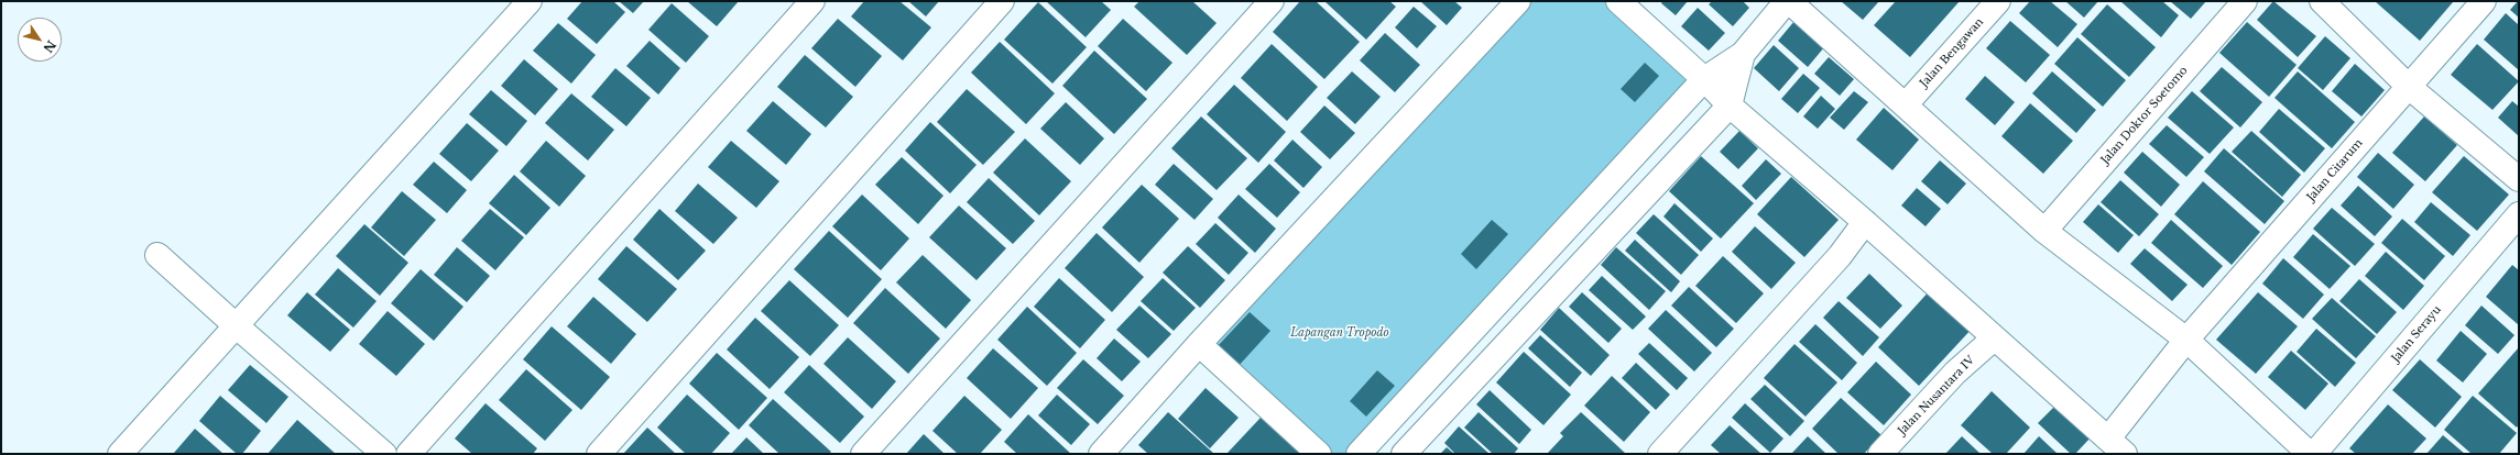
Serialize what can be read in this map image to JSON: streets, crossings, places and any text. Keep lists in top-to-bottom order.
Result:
{
  "streets": {
    "street": [
      "Jalan Bengawan",
      "Jalan Doktor Soetomo",
      "Jalan Citarum",
      "Jalan Serayu",
      "Jalan Nusantara IV"
    ]
  },
  "parks": ["Lapangan Tropodo"],
  "north": "bottom right"
}
